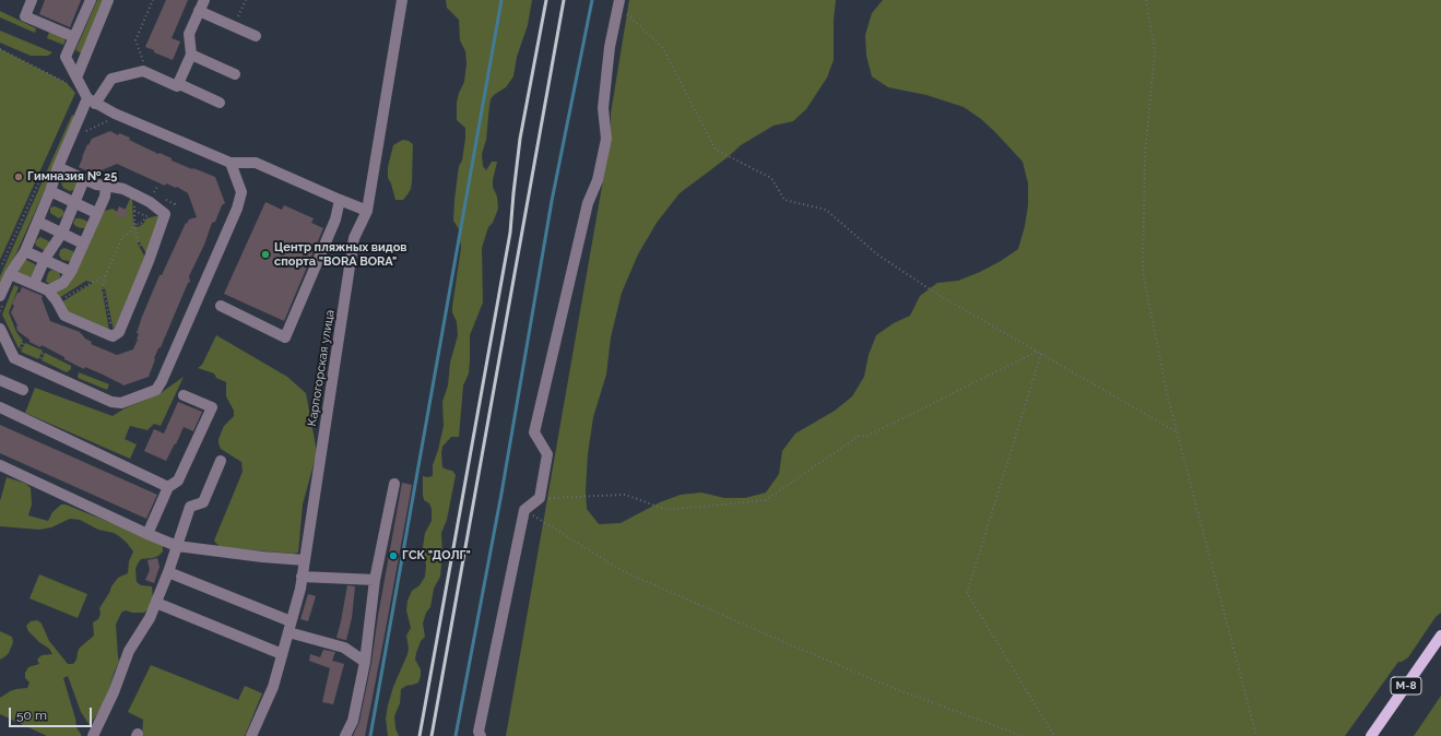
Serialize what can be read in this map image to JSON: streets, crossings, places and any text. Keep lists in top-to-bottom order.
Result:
{
  "streets": {
    "main road": ["М-8"],
    "lane": ["Карпогорская улица"]
  },
  "places": ["Гимназия № 25", "Центр пляжных видов спорта \"BORA BORA\"", "ГСК \"ДОЛГ\""],
  "scale_bar": "50 m"
}
